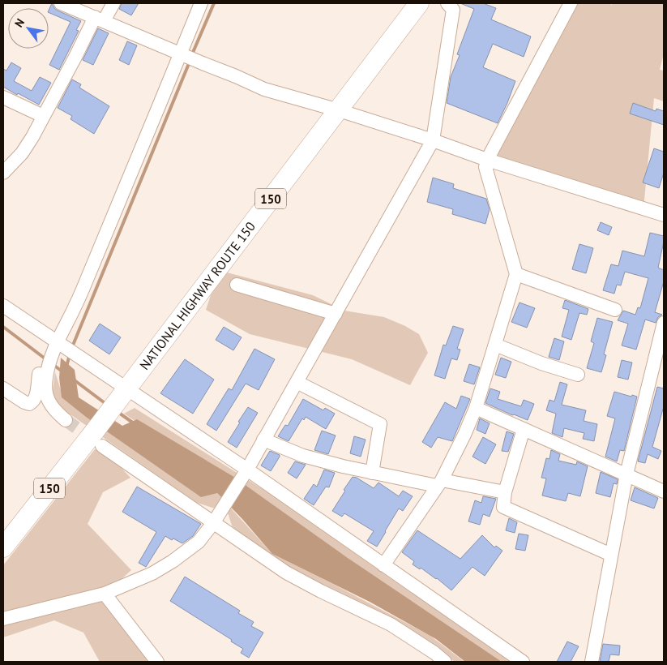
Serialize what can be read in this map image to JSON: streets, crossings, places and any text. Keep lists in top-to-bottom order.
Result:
{
  "streets": {
    "highway": ["150", "NATIONAL HIGHWAY ROUTE 150"]
  },
  "north": "top left"
}
